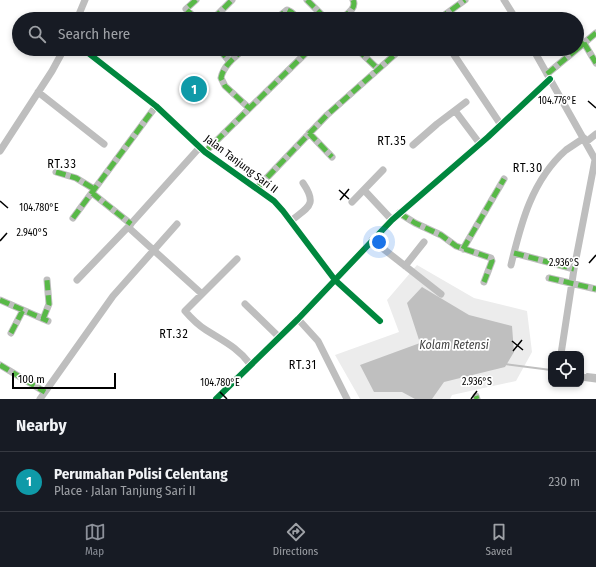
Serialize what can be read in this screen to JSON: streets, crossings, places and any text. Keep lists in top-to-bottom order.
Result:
{
  "streets": {
    "street": ["Jalan Tanjung Sari II"]
  },
  "districts": [
    "RT.35",
    "RT.33",
    "RT.30",
    "RT.32",
    "RT.31"
  ],
  "water": ["Kolam Retensi"],
  "scale_bar": "100 m",
  "page": {
    "search": "Search here",
    "pins": "1",
    "scale": "100 m",
    "heading": "Nearby",
    "list": [
      {
        "mark": "1",
        "name": "Perumahan Polisi Celentang",
        "note": "Place · Jalan Tanjung Sari II",
        "value": "230 m"
      }
    ],
    "nav": ["Map", "Directions", "Saved"]
  },
  "coordinates": [
    "104.776°E",
    "104.780°E",
    "2.940°S",
    "2.936°S"
  ]
}
